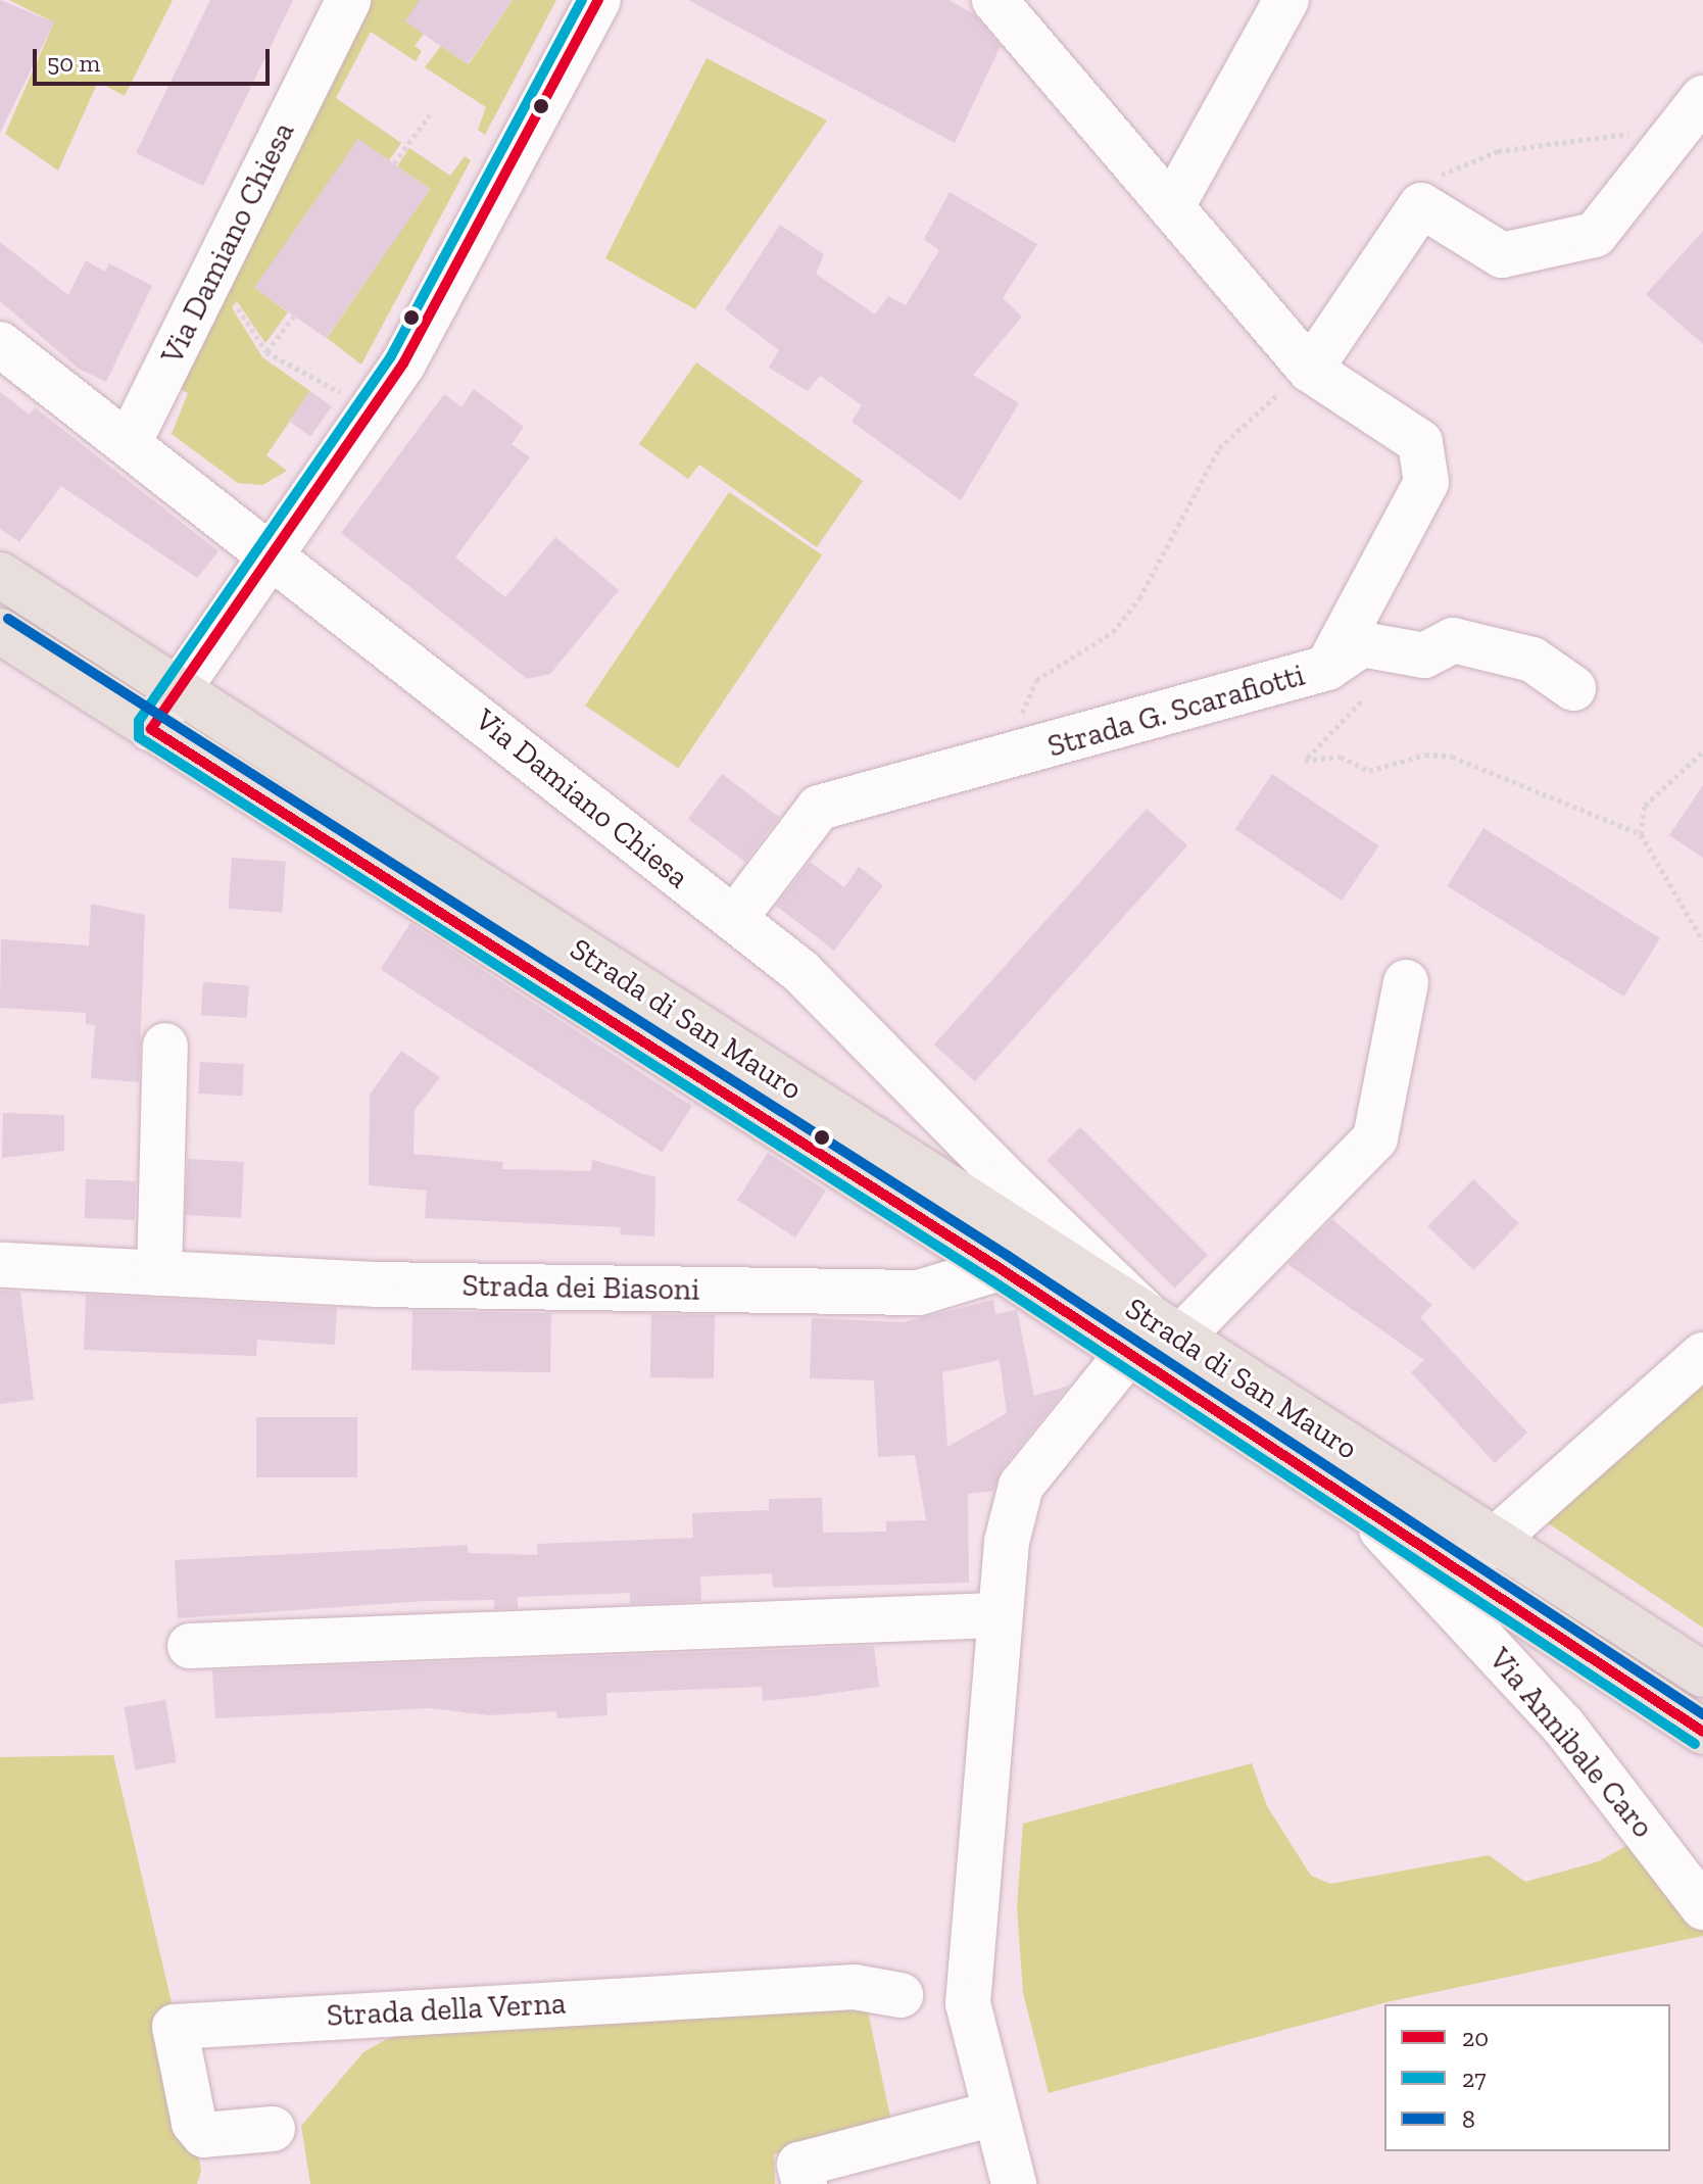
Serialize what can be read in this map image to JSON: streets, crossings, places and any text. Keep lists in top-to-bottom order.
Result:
{
  "streets": {
    "main road": ["Strada di San Mauro"],
    "street": [
      "Via Damiano Chiesa",
      "Strada G. Scarafiotti",
      "Strada dei Biasoni",
      "Via Annibale Caro",
      "Strada della Verna"
    ]
  },
  "crossings": [
    ["Via Damiano Chiesa", "Strada G. Scarafiotti"],
    ["Via Damiano Chiesa", "Strada di San Mauro"],
    ["Strada di San Mauro", "Strada dei Biasoni"],
    ["Strada di San Mauro", "Via Annibale Caro"]
  ],
  "lines": ["transit line 20", "transit line 27", "transit line 8"],
  "legend": ["20", "27", "8"],
  "scale_bar": "50 m"
}
